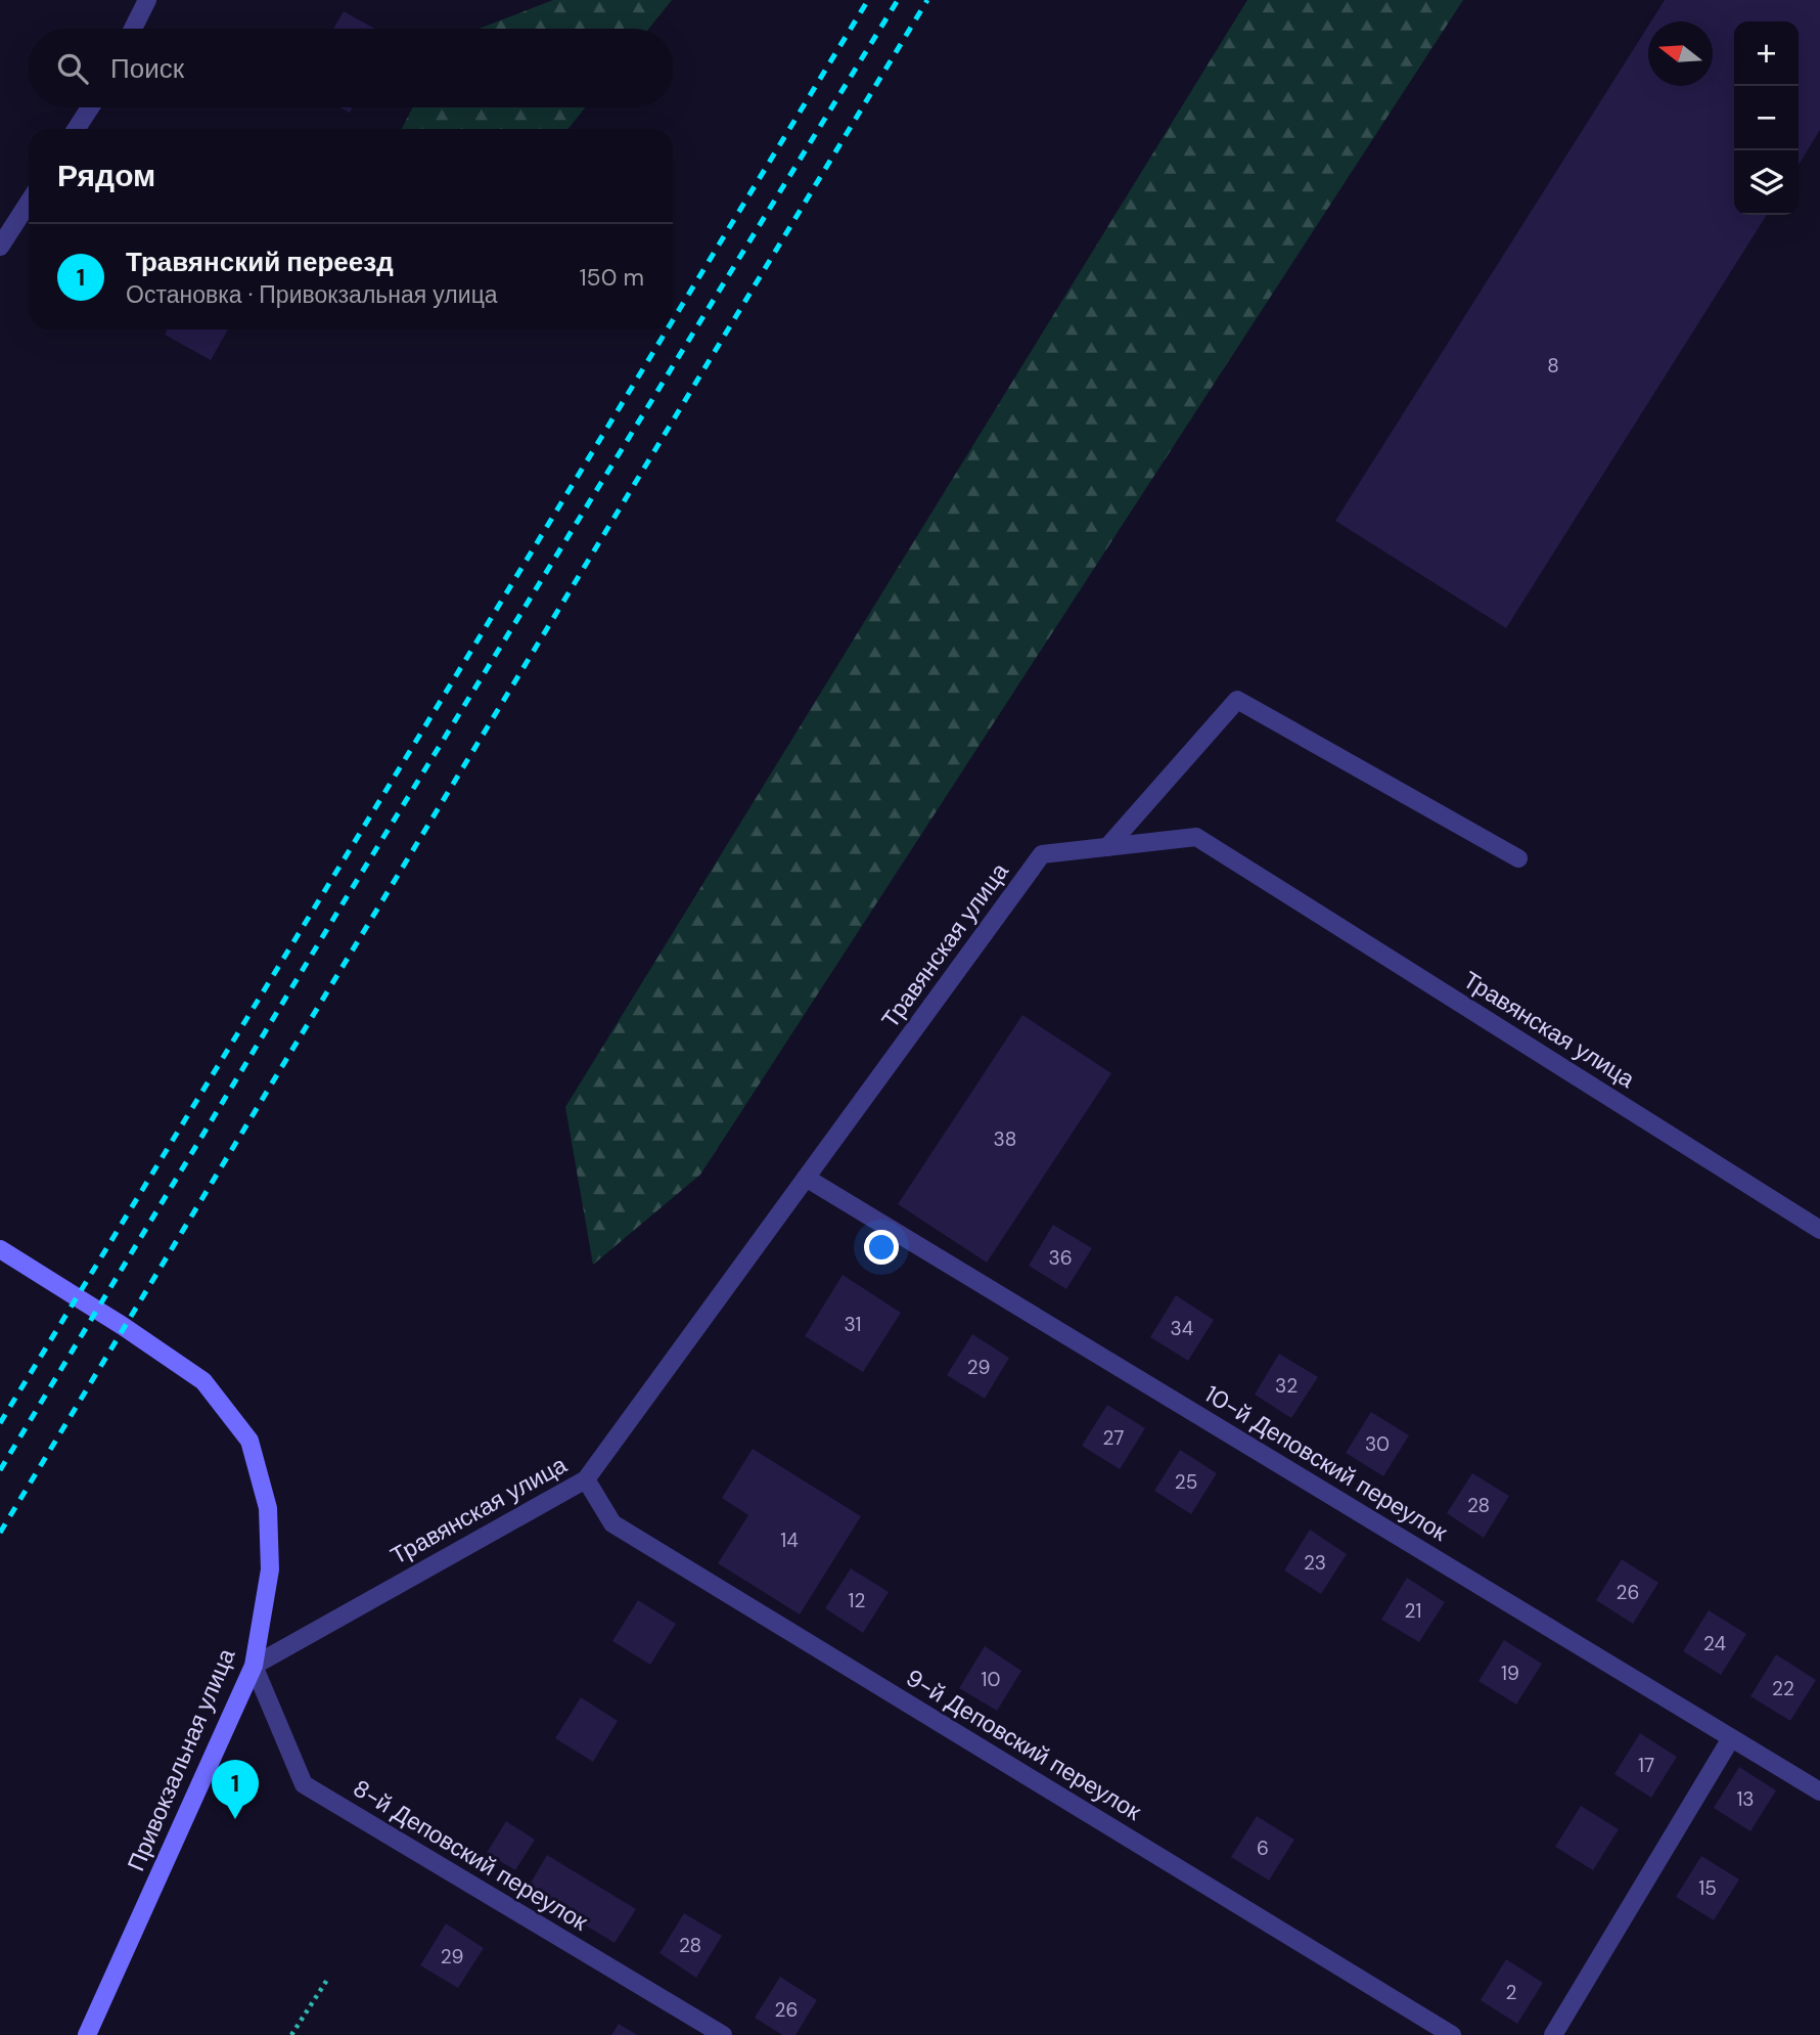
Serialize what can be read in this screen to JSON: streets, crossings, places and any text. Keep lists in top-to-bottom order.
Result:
{
  "streets": {
    "street": [
      "Травянская улица",
      "10-й Деповский переулок",
      "9-й Деповский переулок",
      "Привокзальная улица",
      "8-й Деповский переулок"
    ]
  },
  "crossings": [
    ["Травянская улица", "10-й Деповский переулок"],
    ["Травянская улица", "9-й Деповский переулок"],
    ["Травянская улица", "Привокзальная улица"],
    ["Травянская улица", "8-й Деповский переулок"],
    ["Привокзальная улица", "8-й Деповский переулок"]
  ],
  "house_numbers": [
    "8",
    "38",
    "36",
    "31",
    "34",
    "29",
    "32",
    "27",
    "30",
    "25",
    "28",
    "14",
    "23",
    "26",
    "12",
    "21",
    "24",
    "19",
    "10",
    "22",
    "17",
    "13",
    "6",
    "15",
    "28",
    "29",
    "2",
    "26"
  ],
  "north": "left",
  "page": {
    "map_buttons": ["+", "−"],
    "search": "Поиск",
    "heading": "Рядом",
    "list": [
      {
        "mark": "1",
        "name": "Травянский переезд",
        "note": "Остановка · Привокзальная улица",
        "value": "150 m"
      }
    ],
    "pins": "1"
  }
}
